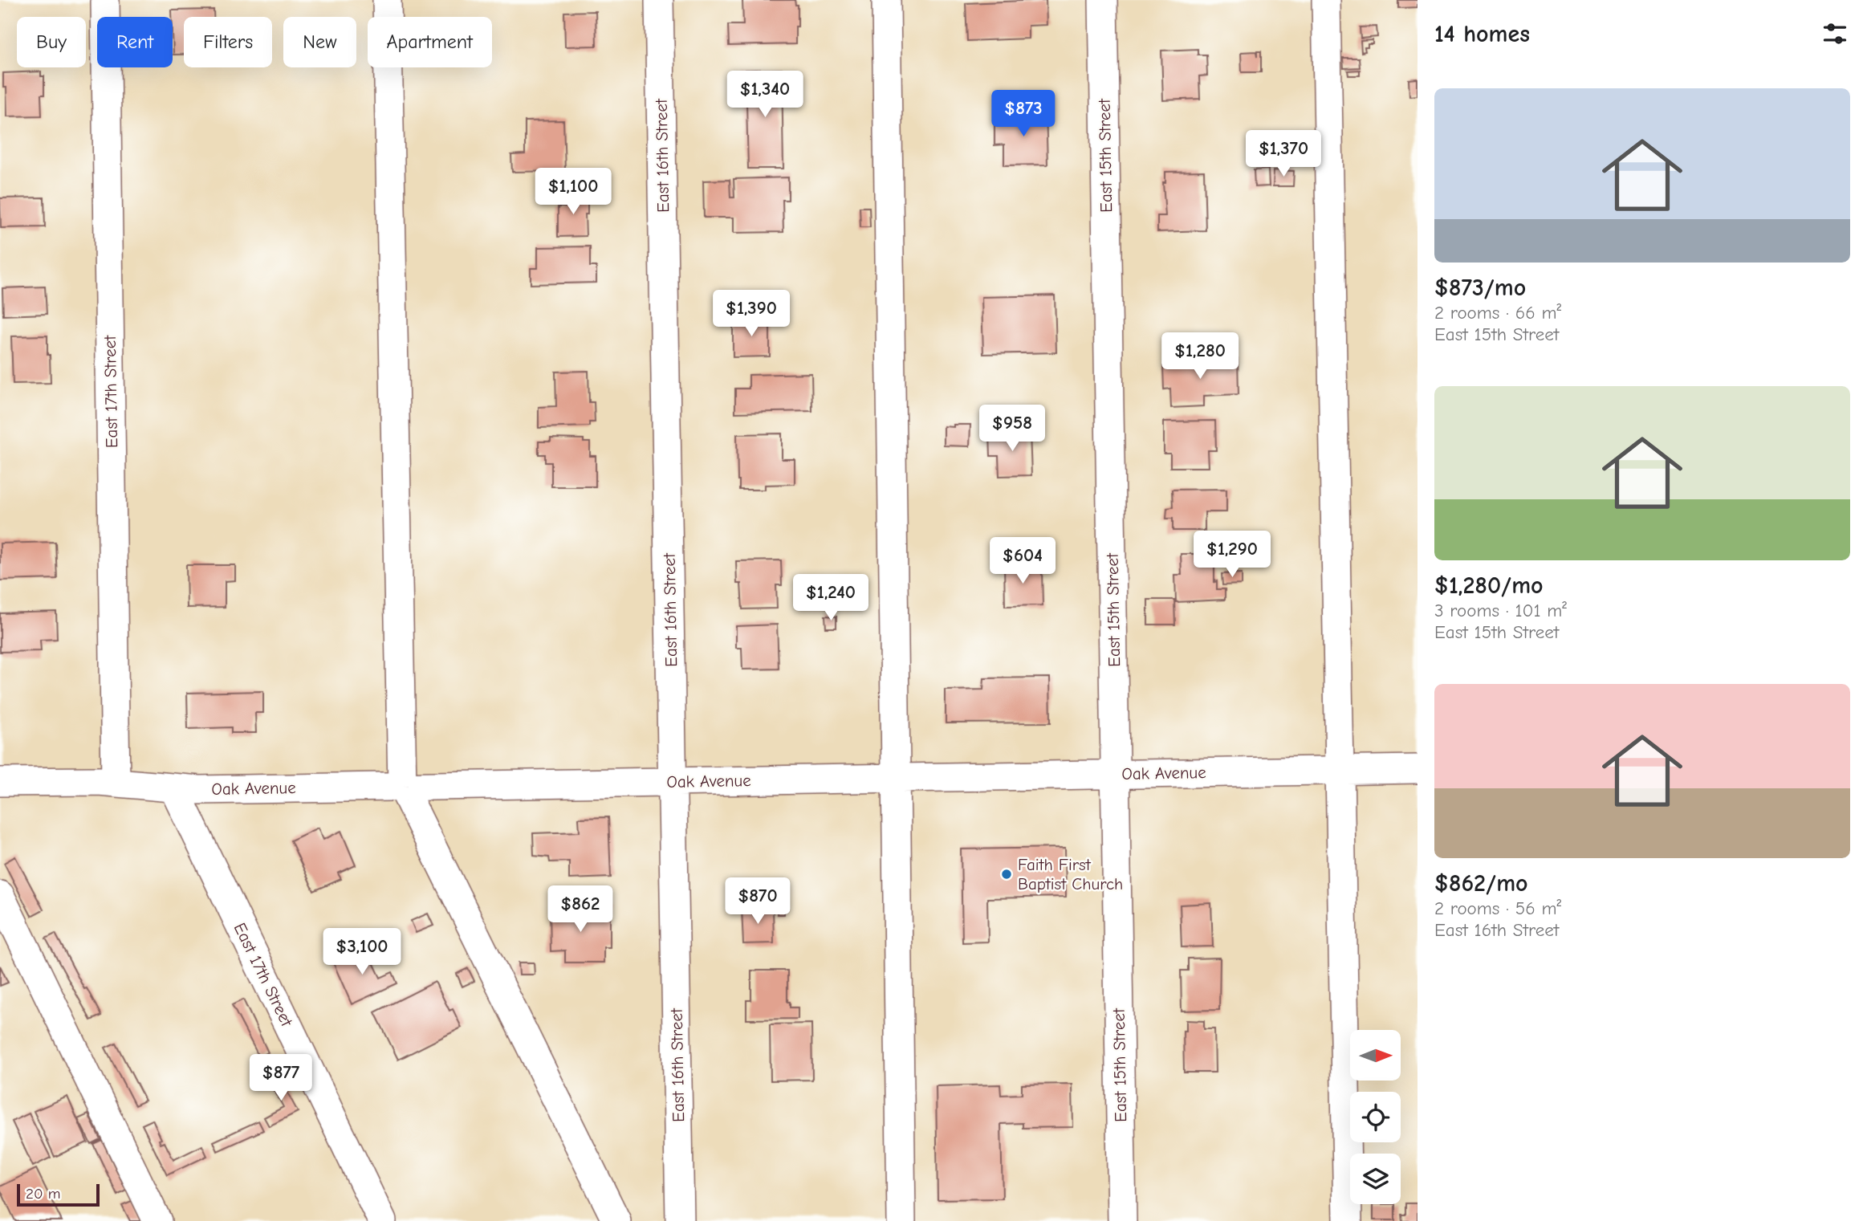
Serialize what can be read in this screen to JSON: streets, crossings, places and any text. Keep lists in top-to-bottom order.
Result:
{
  "streets": {
    "street": [
      "East 16th Street",
      "East 15th Street",
      "East 17th Street",
      "Oak Avenue"
    ]
  },
  "crossings": [
    ["East 16th Street", "Oak Avenue"],
    ["East 15th Street", "Oak Avenue"],
    ["East 17th Street", "Oak Avenue"]
  ],
  "places": ["Faith First Baptist Church"],
  "scale_bar": "20 m",
  "north": "right",
  "page": {
    "heading": "14 homes",
    "chip": [
      "Buy",
      "Rent",
      "Filters",
      "New",
      "Apartment"
    ],
    "list": [
      {
        "name": "$873/mo",
        "note": "2 rooms · 66 m² · East 15th Street"
      },
      {
        "name": "$1,280/mo",
        "note": "3 rooms · 101 m² · East 15th Street"
      },
      {
        "name": "$862/mo",
        "note": "2 rooms · 56 m² · East 16th Street"
      }
    ],
    "price": [
      "$1,340",
      "$873",
      "$1,370",
      "$1,100",
      "$1,390",
      "$1,280",
      "$958",
      "$1,290",
      "$604",
      "$1,240",
      "$870",
      "$862",
      "$3,100",
      "$877"
    ],
    "scale": "20 m"
  }
}
